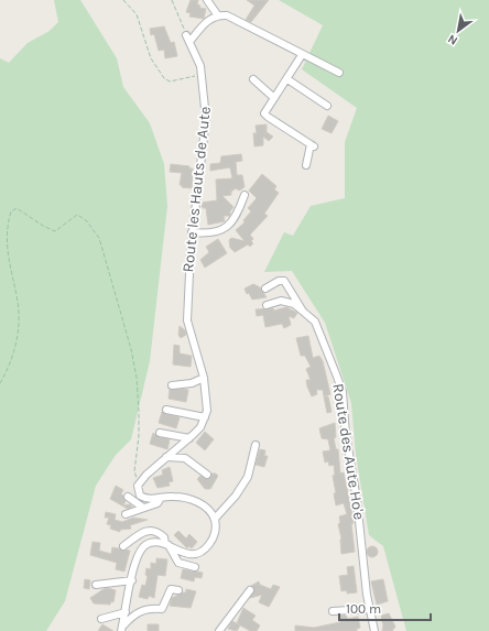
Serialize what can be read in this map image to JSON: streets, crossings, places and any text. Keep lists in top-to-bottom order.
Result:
{
  "streets": {
    "street": ["Route les Hauts de Aute", "Route des Aute Ho'e"]
  },
  "scale_bar": "100 m",
  "north": "bottom left"
}
